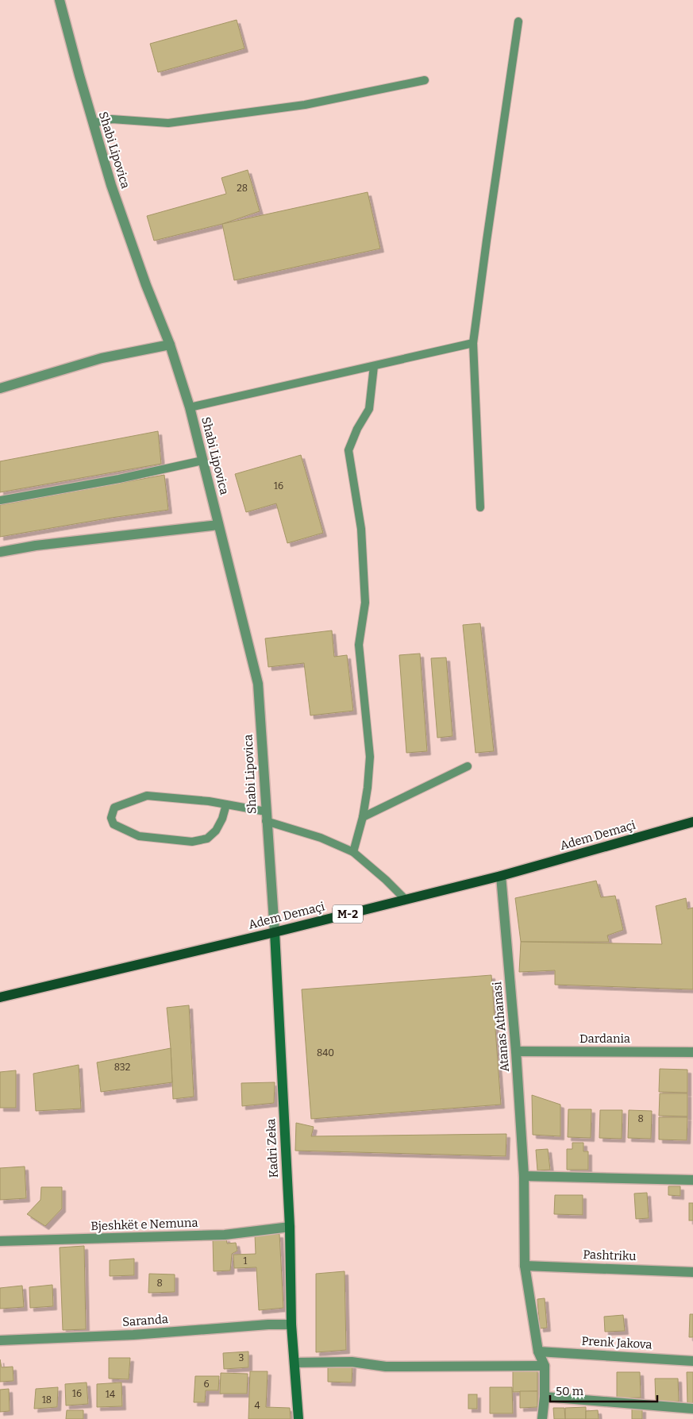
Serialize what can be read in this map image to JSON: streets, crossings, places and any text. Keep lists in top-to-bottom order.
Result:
{
  "streets": {
    "main road": ["Adem Demaçi", "M-2"],
    "street": [
      "Shabi Lipovica",
      "Atanas Athanasi",
      "Dardania",
      "Kadri Zeka",
      "Bjeshkët e Nemuna",
      "Pashtriku",
      "Saranda",
      "Prenk Jakova"
    ]
  },
  "crossings": [
    ["Shabi Lipovica", "Adem Demaçi"],
    ["Shabi Lipovica", "Kadri Zeka"],
    ["Adem Demaçi", "Atanas Athanasi"],
    ["Adem Demaçi", "Kadri Zeka"],
    ["Atanas Athanasi", "Dardania"],
    ["Atanas Athanasi", "Pashtriku"],
    ["Atanas Athanasi", "Prenk Jakova"],
    ["Kadri Zeka", "Bjeshkët e Nemuna"],
    ["Kadri Zeka", "Saranda"]
  ],
  "house_numbers": [
    "28",
    "16",
    "840",
    "832",
    "8",
    "1",
    "8",
    "3",
    "6",
    "16",
    "14",
    "18",
    "4"
  ],
  "scale_bar": "50 m"
}
